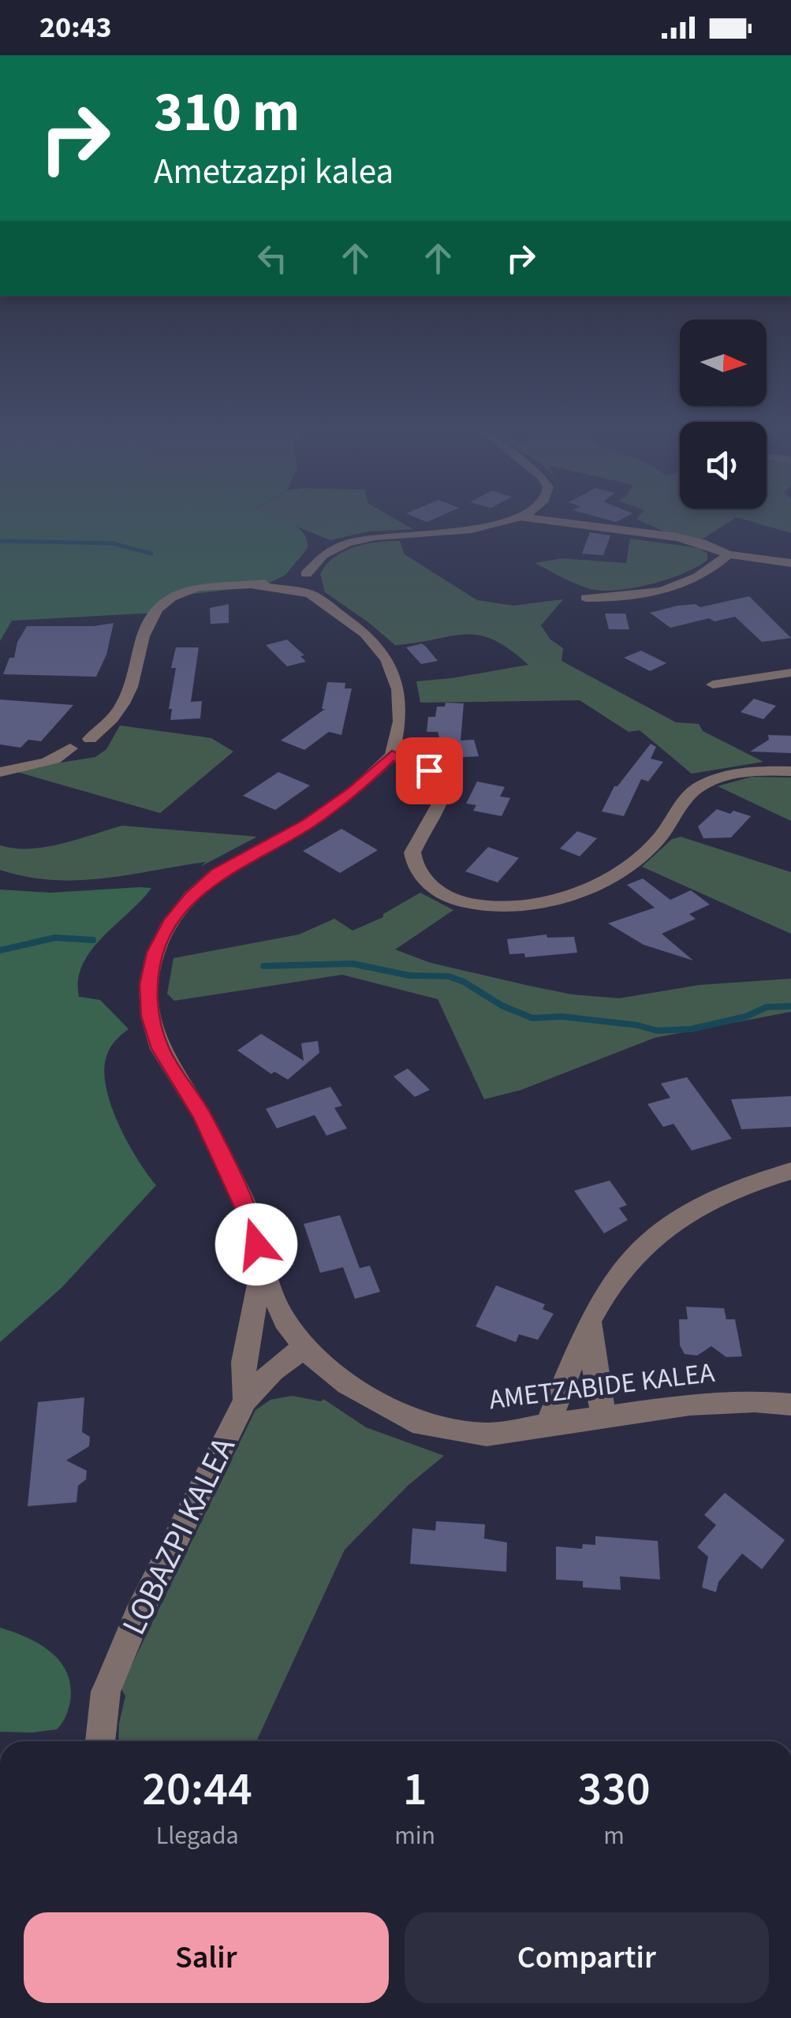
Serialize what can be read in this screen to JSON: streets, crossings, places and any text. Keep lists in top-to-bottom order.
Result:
{
  "streets": {
    "street": ["AMETZABIDE KALEA", "LOBAZPI KALEA"]
  },
  "crossings": [
    ["AMETZABIDE KALEA", "LOBAZPI KALEA"]
  ],
  "north": "right",
  "page": {
    "status": "20:43",
    "turn": ["310 m", "Ametzazpi kalea"],
    "eta": [
      "20:44",
      "Llegada",
      "1",
      "min",
      "330",
      "m"
    ],
    "buttons": ["Salir", "Compartir"]
  }
}
